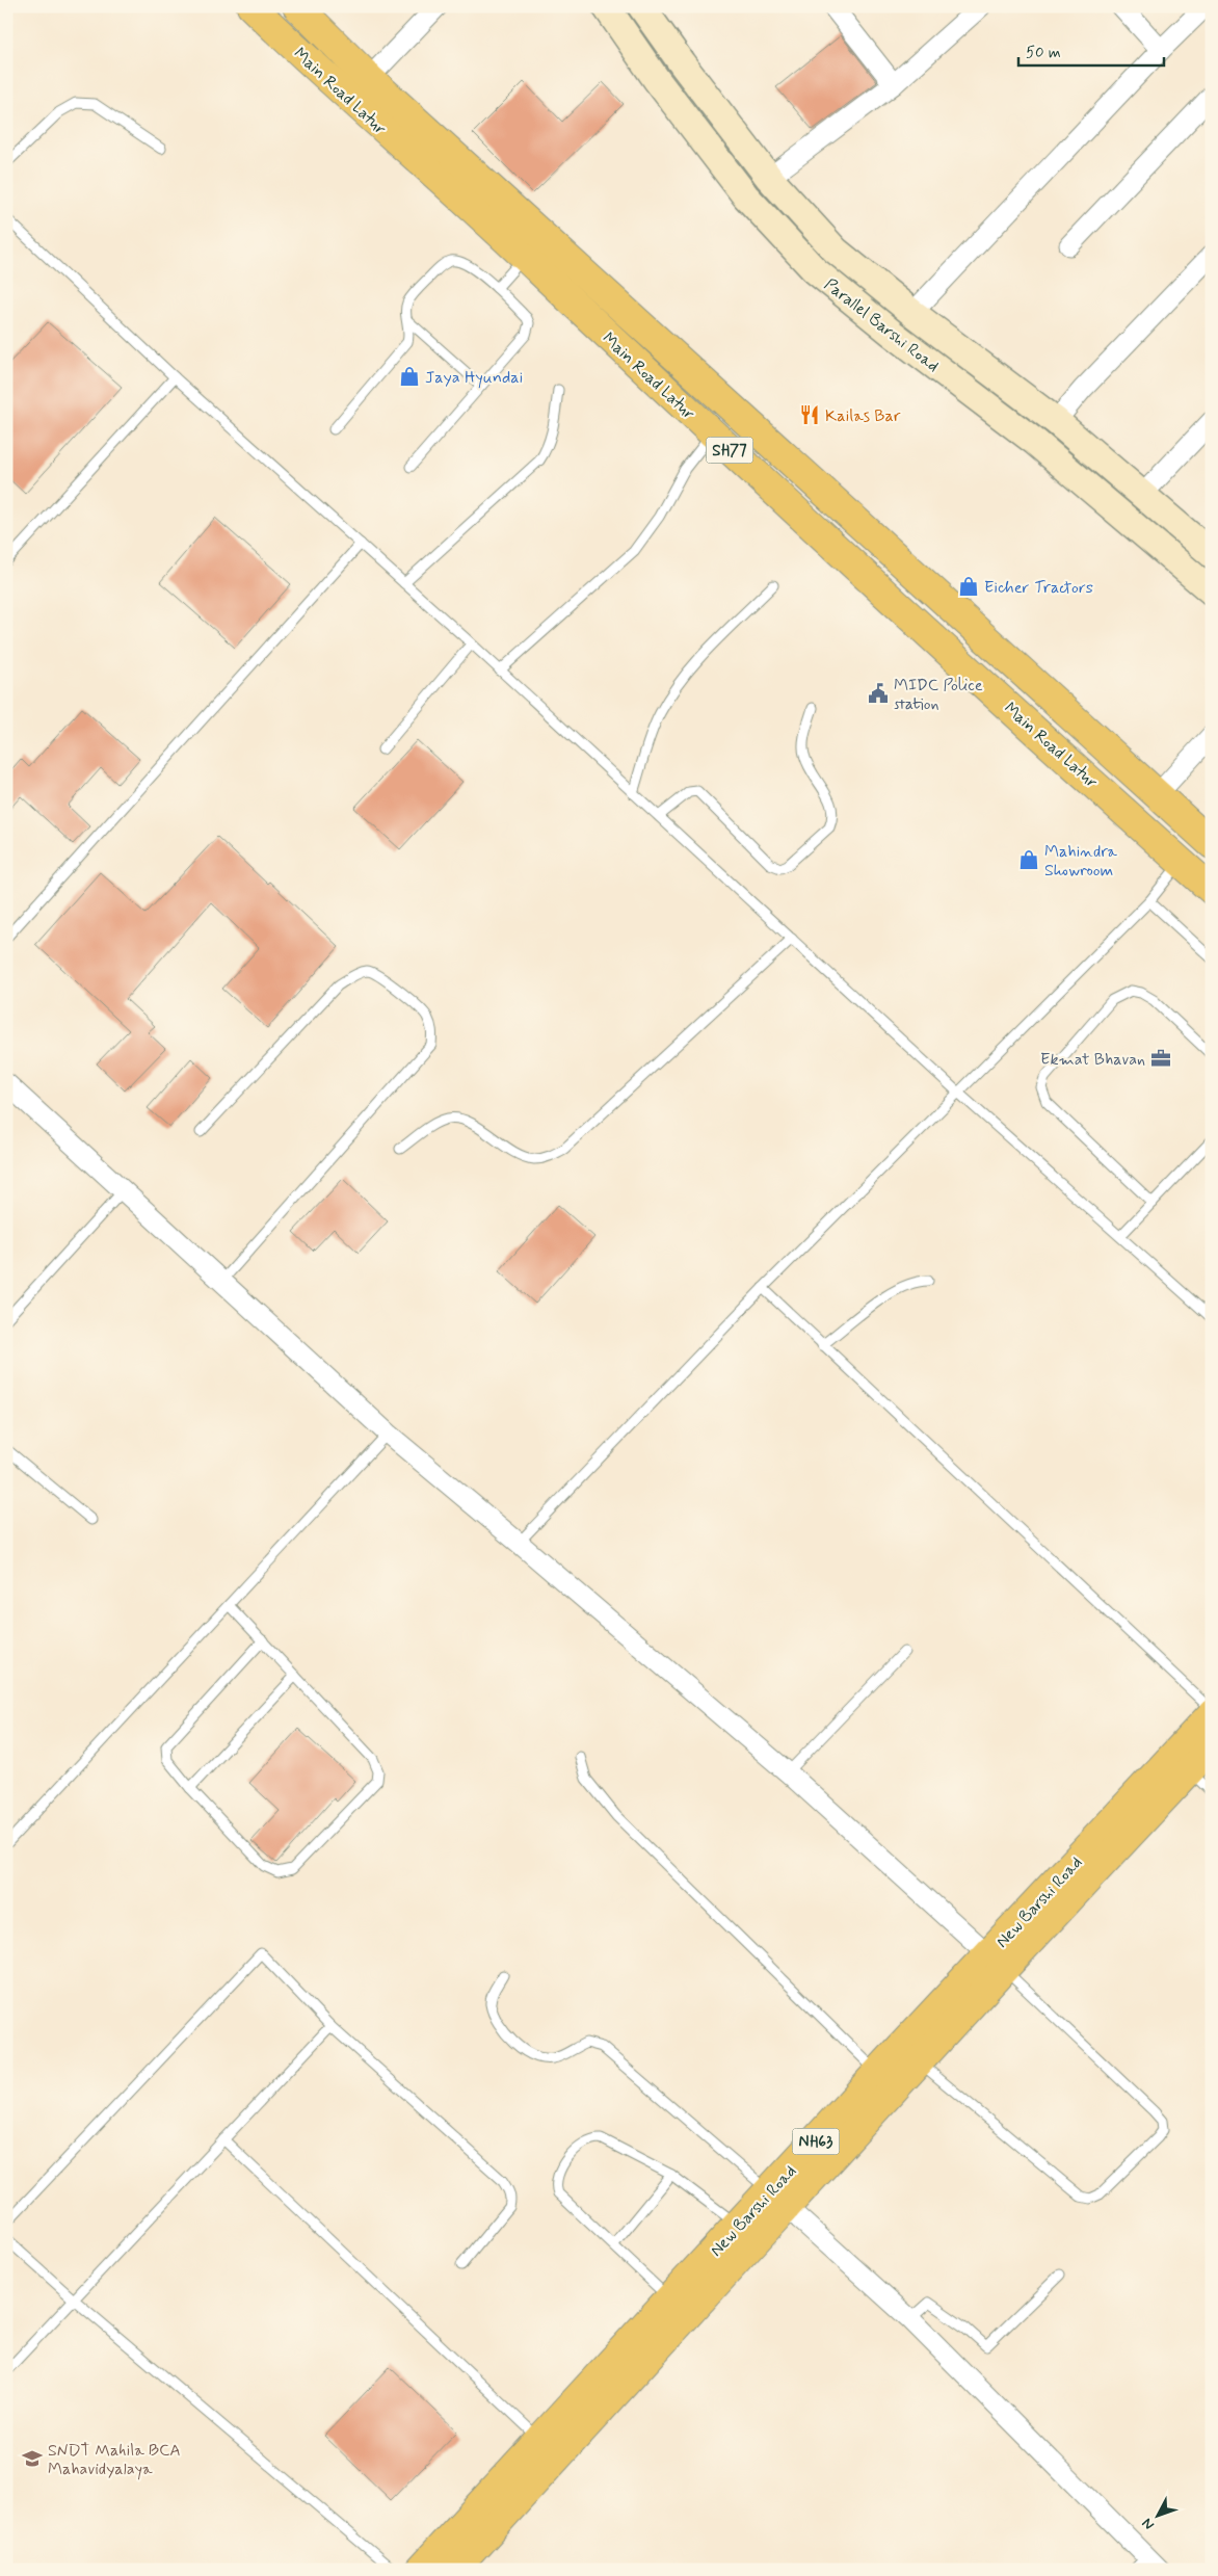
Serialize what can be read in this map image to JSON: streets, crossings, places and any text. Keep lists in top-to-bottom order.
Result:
{
  "streets": {
    "main road": [
      "Main Road Latur",
      "SH77",
      "New Barshi Road",
      "NH63"
    ],
    "street": ["Parallel Barshi Road"]
  },
  "places": {
    "shop": ["Jaya Hyundai", "Eicher Tractors", "Mahindra Showroom"],
    "restaurant": ["Kailas Bar"],
    "public building": ["MIDC Police station"],
    "office": ["Ekmat Bhavan"],
    "school or university": ["SNDT Mahila BCA Mahavidyalaya"]
  },
  "scale_bar": "50 m",
  "north": "bottom left"
}
